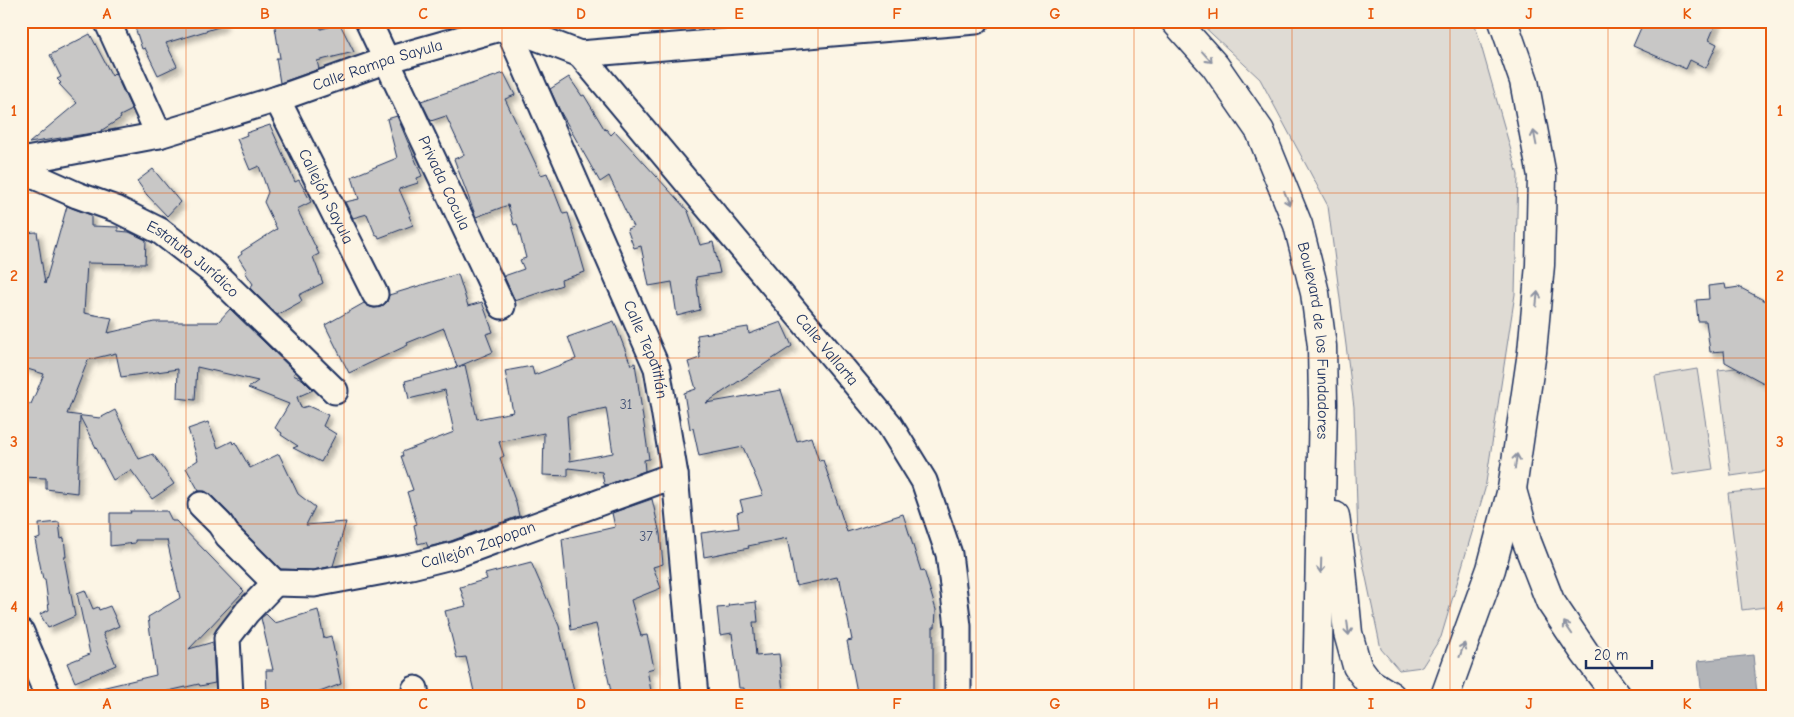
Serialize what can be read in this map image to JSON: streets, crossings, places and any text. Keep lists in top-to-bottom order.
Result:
{
  "streets": {
    "main road": ["Boulevard de los Fundadores"],
    "street": [
      "Calle Rampa Sayula",
      "Privada Cocula",
      "Callejón Sayula",
      "Estatuto Jurídico",
      "Calle Vallarta",
      "Calle Tepatitlán",
      "Callejón Zapopan"
    ]
  },
  "crossings": [
    ["Calle Rampa Sayula", "Privada Cocula"],
    ["Calle Rampa Sayula", "Callejón Sayula"],
    ["Calle Rampa Sayula", "Calle Tepatitlán"],
    ["Calle Tepatitlán", "Callejón Zapopan"]
  ],
  "house_numbers": ["31", "37"],
  "scale_bar": "20 m",
  "grid": {
    "columns": [
      "A",
      "B",
      "C",
      "D",
      "E",
      "F",
      "G",
      "H",
      "I",
      "J",
      "K"
    ],
    "rows": [
      "1",
      "2",
      "3",
      "4"
    ]
  }
}
